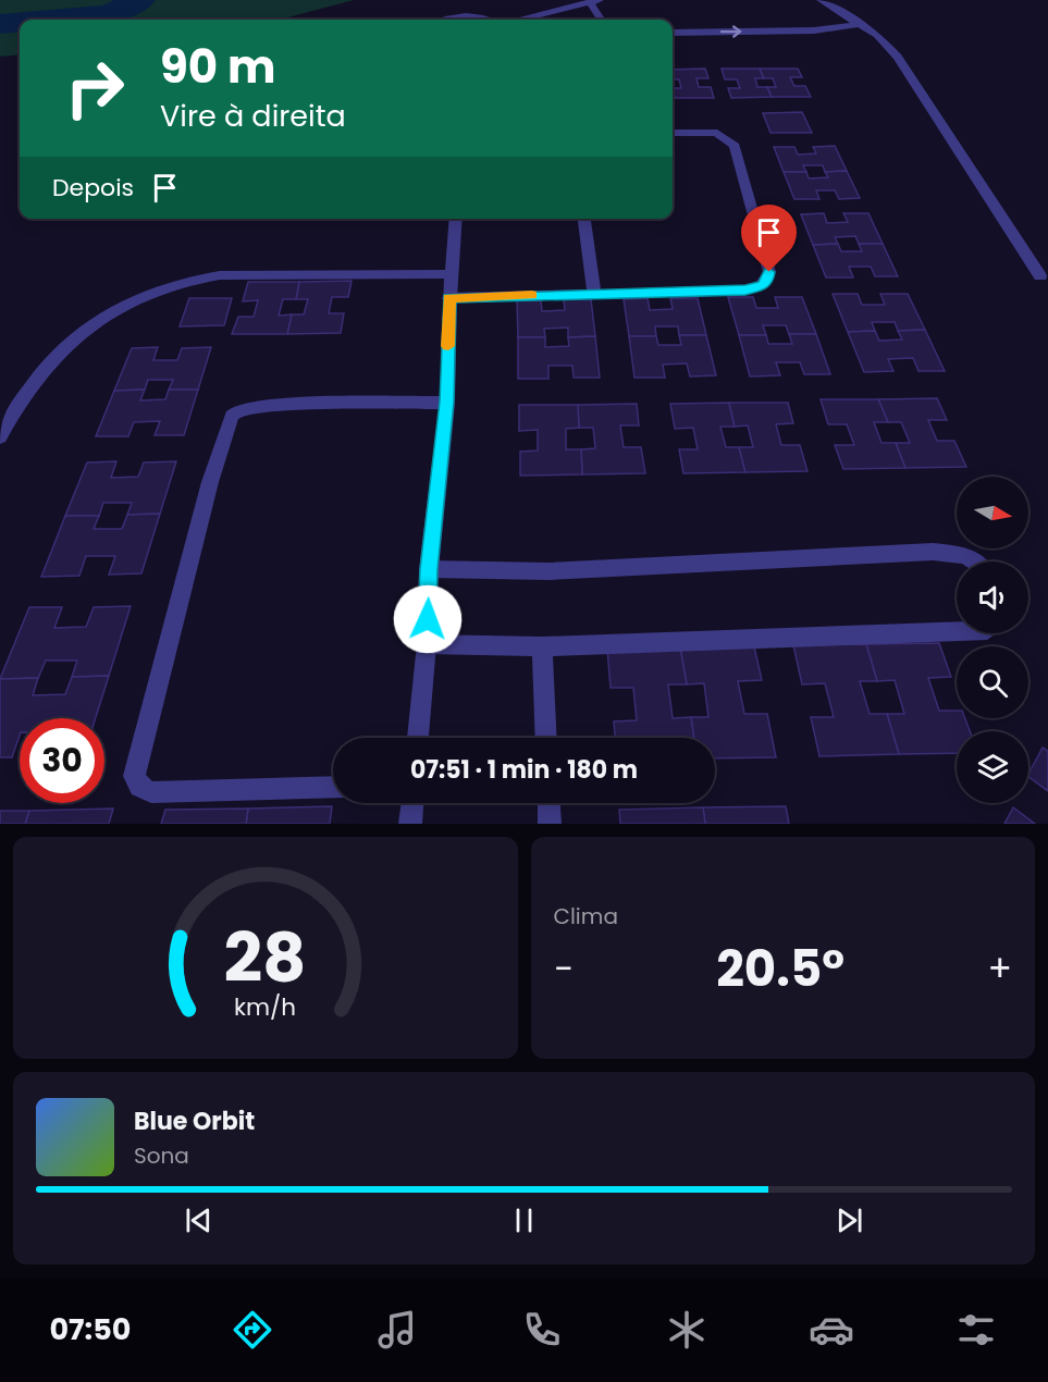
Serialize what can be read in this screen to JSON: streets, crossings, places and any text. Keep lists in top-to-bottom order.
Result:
{
  "north": "right",
  "page": {
    "turn": ["90 m", "Vire à direita"],
    "then": "Depois",
    "limit": "30",
    "trip": "07:51 · 1 min · 180 m",
    "tile": "Clima",
    "heat": ["−", "20.5°", "+"],
    "song": ["Blue Orbit", "Sona"],
    "tabs": "07:50",
    "gauge": ["28", "km/h"]
  }
}
